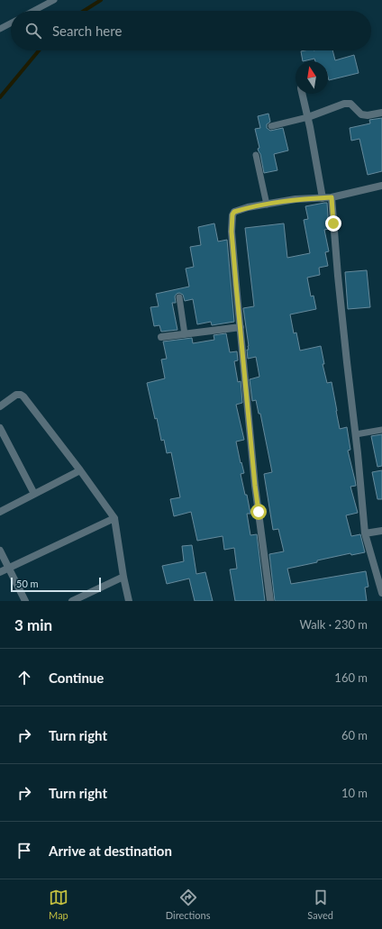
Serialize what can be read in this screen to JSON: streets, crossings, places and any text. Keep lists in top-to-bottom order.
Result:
{
  "scale_bar": "50 m",
  "north": "top",
  "page": {
    "search": "Search here",
    "scale": "50 m",
    "heading": ["3 min", "Walk · 230 m"],
    "list": [
      ["Continue", "160 m"],
      ["Turn right", "60 m"],
      ["Turn right", "10 m"],
      "Arrive at destination"
    ],
    "nav": ["Map", "Directions", "Saved"]
  }
}
